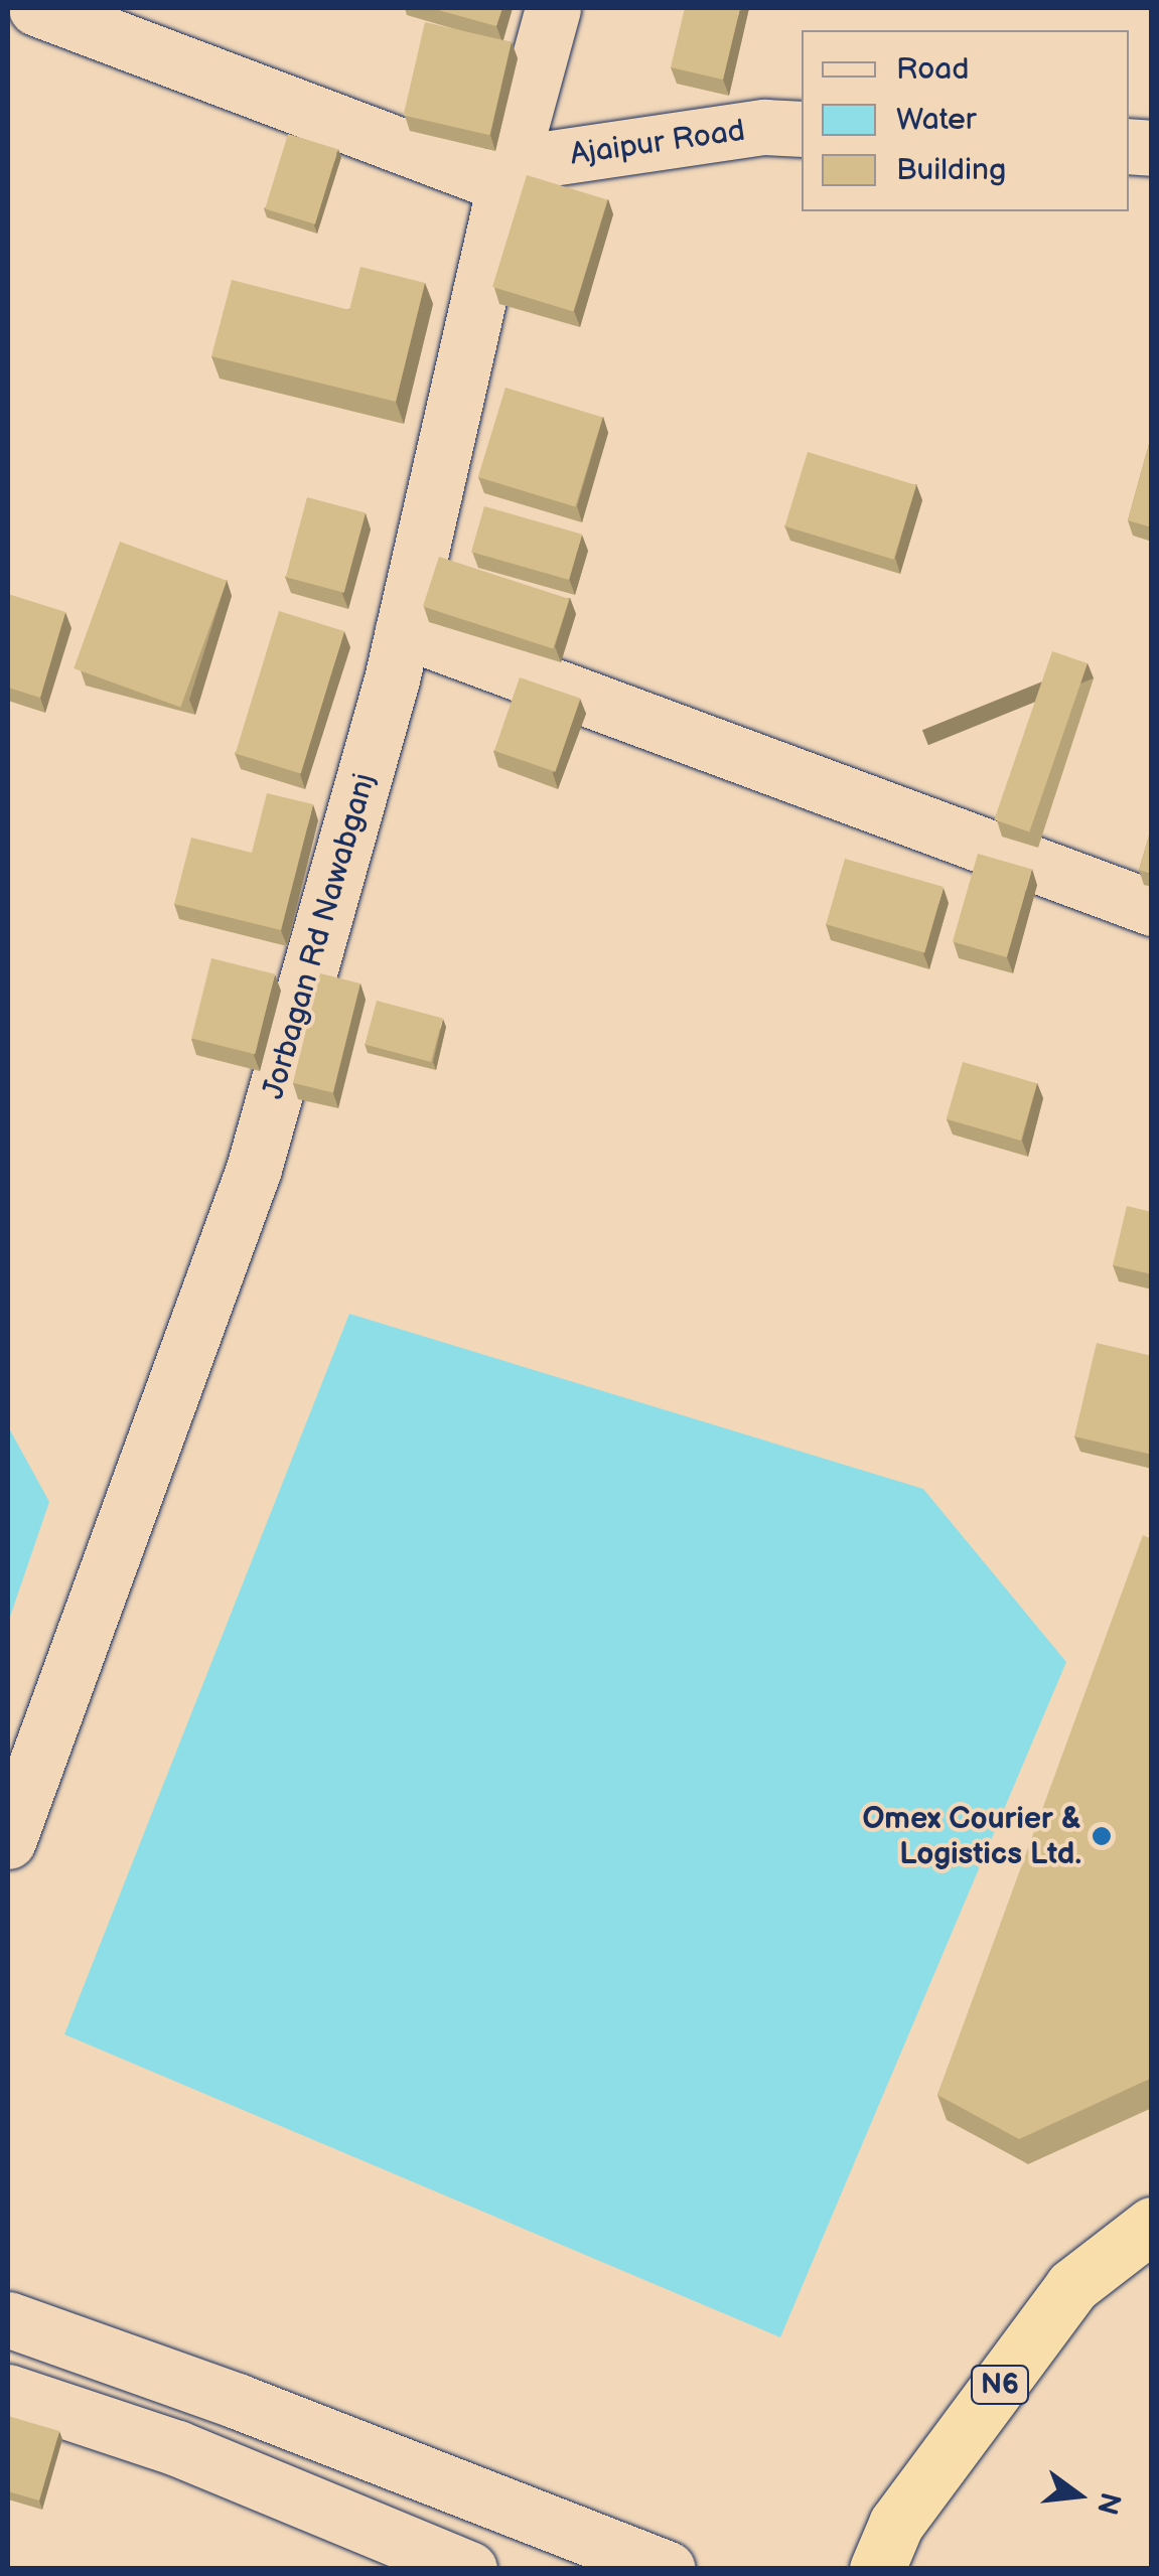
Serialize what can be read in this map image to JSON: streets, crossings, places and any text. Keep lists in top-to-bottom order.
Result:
{
  "streets": {
    "highway": ["N6"],
    "street": ["Ajaipur Road", "Jorbagan Rd Nawabganj"]
  },
  "crossings": [
    ["Ajaipur Road", "Jorbagan Rd Nawabganj"]
  ],
  "places": ["Omex Courier & Logistics Ltd."],
  "legend": ["Road", "Water", "Building"],
  "north": "right"
}
